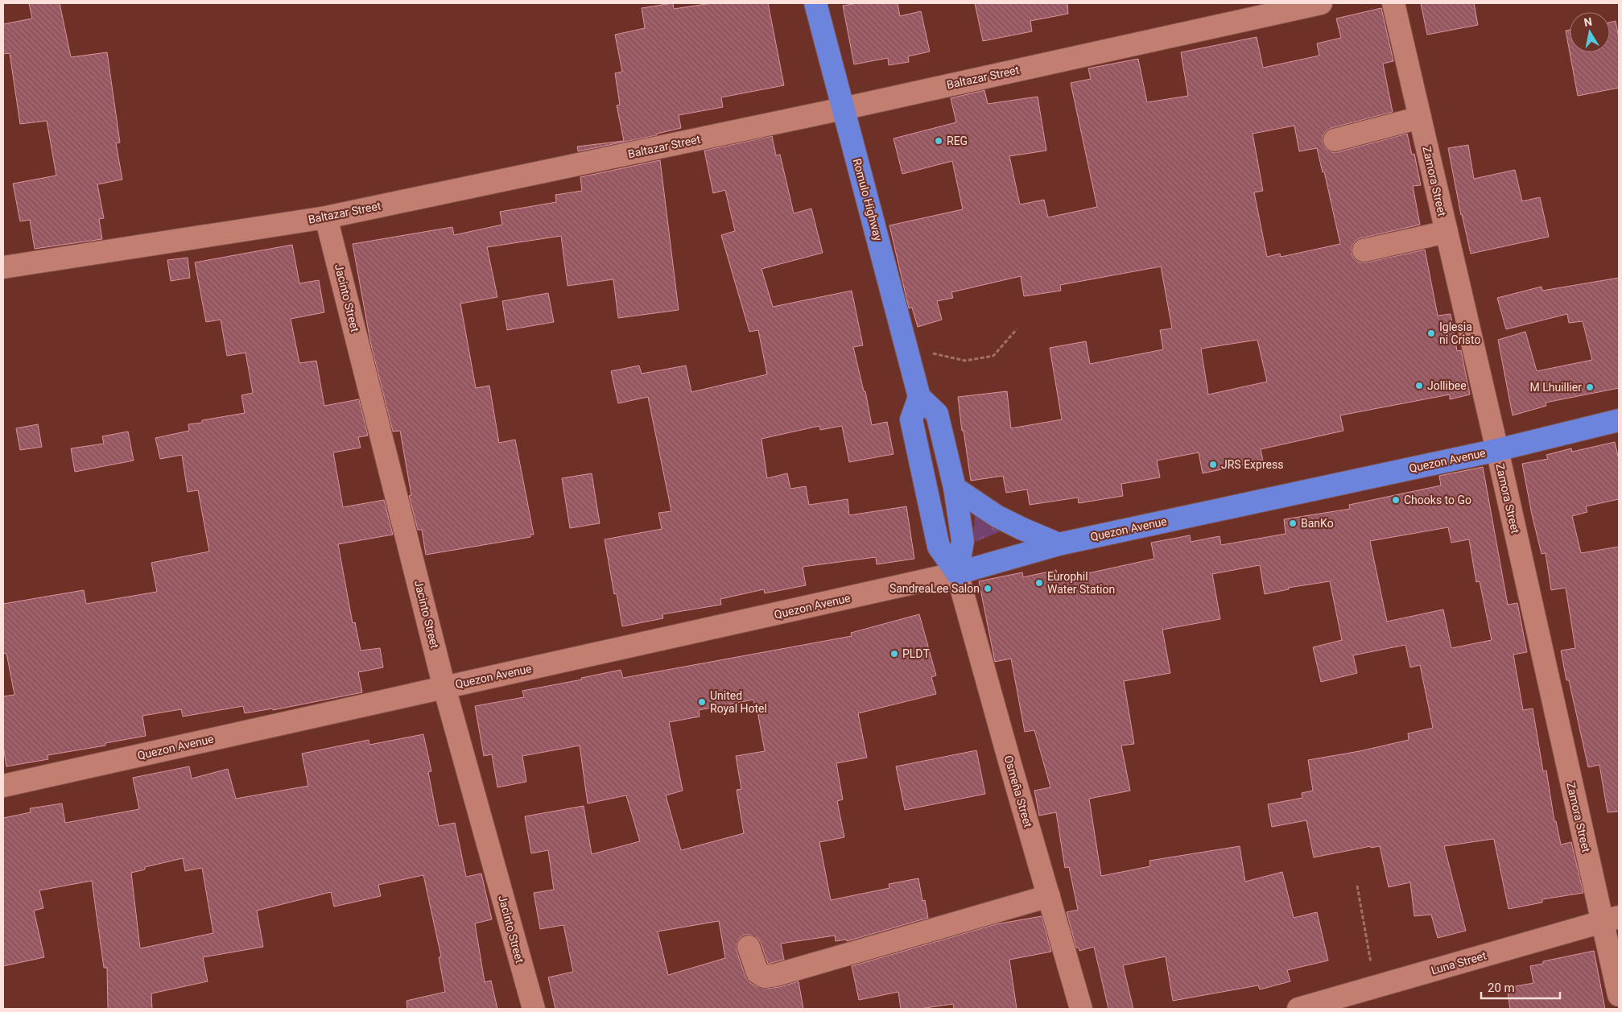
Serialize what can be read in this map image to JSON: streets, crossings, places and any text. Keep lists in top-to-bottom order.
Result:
{
  "streets": {
    "highway": ["Romulo Highway", "Quezon Avenue"],
    "street": [
      "Baltazar Street",
      "Zamora Street",
      "Jacinto Street",
      "Osmeña Street",
      "Luna Street"
    ]
  },
  "crossings": [
    ["Baltazar Street", "Romulo Highway"],
    ["Baltazar Street", "Jacinto Street"],
    ["Zamora Street", "Quezon Avenue"],
    ["Zamora Street", "Luna Street"],
    ["Romulo Highway", "Quezon Avenue"],
    ["Romulo Highway", "Osmeña Street"],
    ["Jacinto Street", "Quezon Avenue"],
    ["Quezon Avenue", "Osmeña Street"]
  ],
  "places": [
    "REG",
    "Iglesia ni Cristo",
    "Jollibee",
    "M Lhuillier",
    "JRS Express",
    "Chooks to Go",
    "BanKo",
    "Europhil Water Station",
    "SandreaLee Salon",
    "PLDT",
    "United Royal Hotel"
  ],
  "scale_bar": "20 m",
  "north": "top"
}
